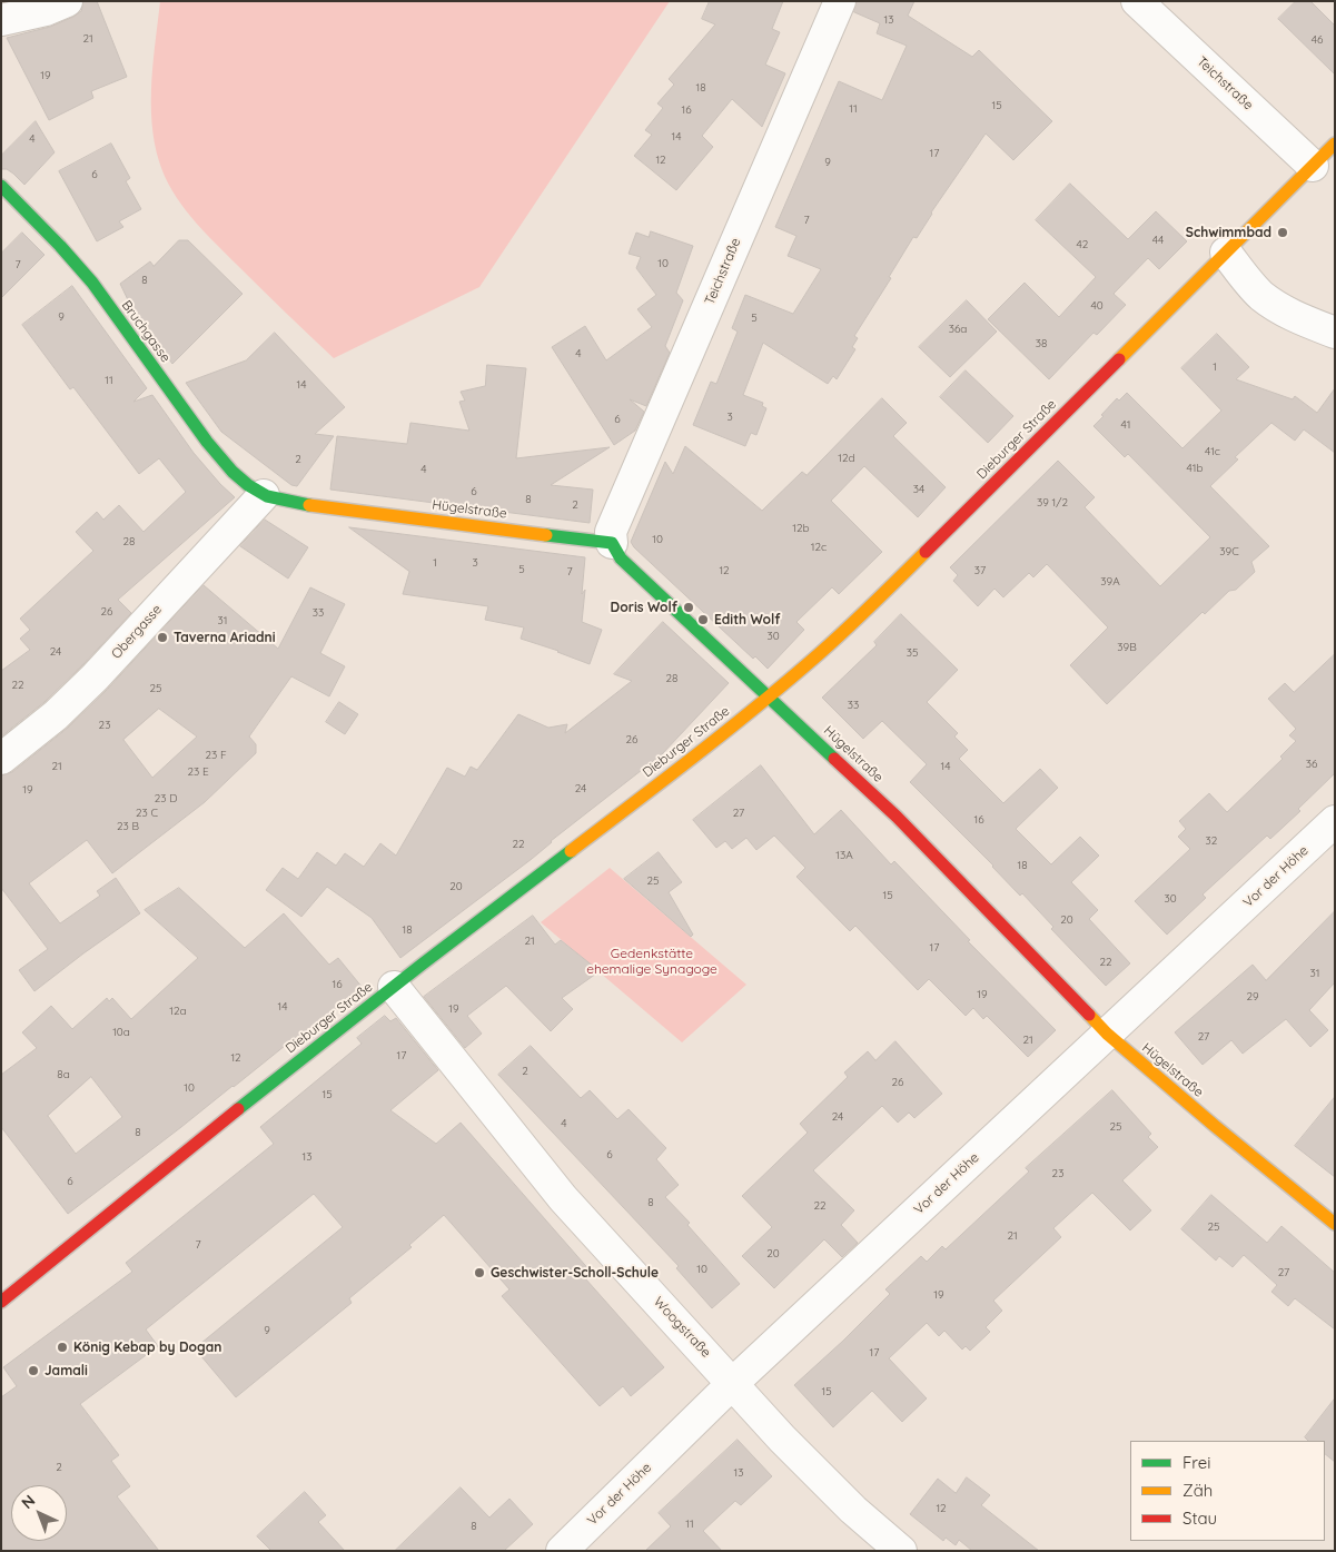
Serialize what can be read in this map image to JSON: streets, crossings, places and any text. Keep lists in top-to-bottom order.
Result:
{
  "streets": {
    "street": [
      "Teichstraße",
      "Bruchgasse",
      "Dieburger Straße",
      "Hügelstraße",
      "Obergasse",
      "Vor der Höhe",
      "Woogstraße"
    ]
  },
  "crossings": [
    ["Teichstraße", "Dieburger Straße"],
    ["Teichstraße", "Hügelstraße"],
    ["Bruchgasse", "Hügelstraße"],
    ["Bruchgasse", "Obergasse"],
    ["Dieburger Straße", "Hügelstraße"],
    ["Dieburger Straße", "Woogstraße"],
    ["Hügelstraße", "Obergasse"],
    ["Hügelstraße", "Vor der Höhe"],
    ["Vor der Höhe", "Woogstraße"]
  ],
  "parks": ["Gedenkstätte ehemalige Synagoge"],
  "places": [
    "Schwimmbad",
    "Doris Wolf",
    "Edith Wolf",
    "Taverna Ariadni",
    "Geschwister-Scholl-Schule",
    "König Kebap by Dogan",
    "Jamali"
  ],
  "house_numbers": [
    "13",
    "21",
    "46",
    "19",
    "18",
    "15",
    "11",
    "16",
    "14",
    "4",
    "17",
    "12",
    "9",
    "6",
    "7",
    "44",
    "42",
    "10",
    "7",
    "8",
    "40",
    "9",
    "5",
    "36a",
    "38",
    "4",
    "1",
    "11",
    "14",
    "3",
    "6",
    "41",
    "41c",
    "12d",
    "2",
    "41b",
    "4",
    "34",
    "6",
    "8",
    "39 1/2",
    "2",
    "12b",
    "10",
    "28",
    "12c",
    "39C",
    "1",
    "3",
    "5",
    "12",
    "37",
    "7",
    "39A",
    "26",
    "33",
    "31",
    "30",
    "39B",
    "24",
    "35",
    "28",
    "22",
    "25",
    "33",
    "23",
    "26",
    "23 F",
    "36",
    "21",
    "14",
    "23 E",
    "24",
    "19",
    "23 D",
    "23 C",
    "27",
    "16",
    "23 B",
    "32",
    "22",
    "13A",
    "18",
    "25",
    "20",
    "15",
    "30",
    "20",
    "18",
    "21",
    "17",
    "22",
    "31",
    "16",
    "19",
    "29",
    "14",
    "19",
    "12a",
    "10a",
    "27",
    "21",
    "17",
    "12",
    "2",
    "8a",
    "26",
    "10",
    "15",
    "24",
    "4",
    "25",
    "8",
    "6",
    "13",
    "23",
    "6",
    "8",
    "22",
    "25",
    "21",
    "7",
    "20",
    "10",
    "27",
    "19",
    "9",
    "17",
    "15",
    "2",
    "13",
    "12",
    "11",
    "8"
  ],
  "legend": ["Frei", "Zäh", "Stau"],
  "north": "top left"
}
